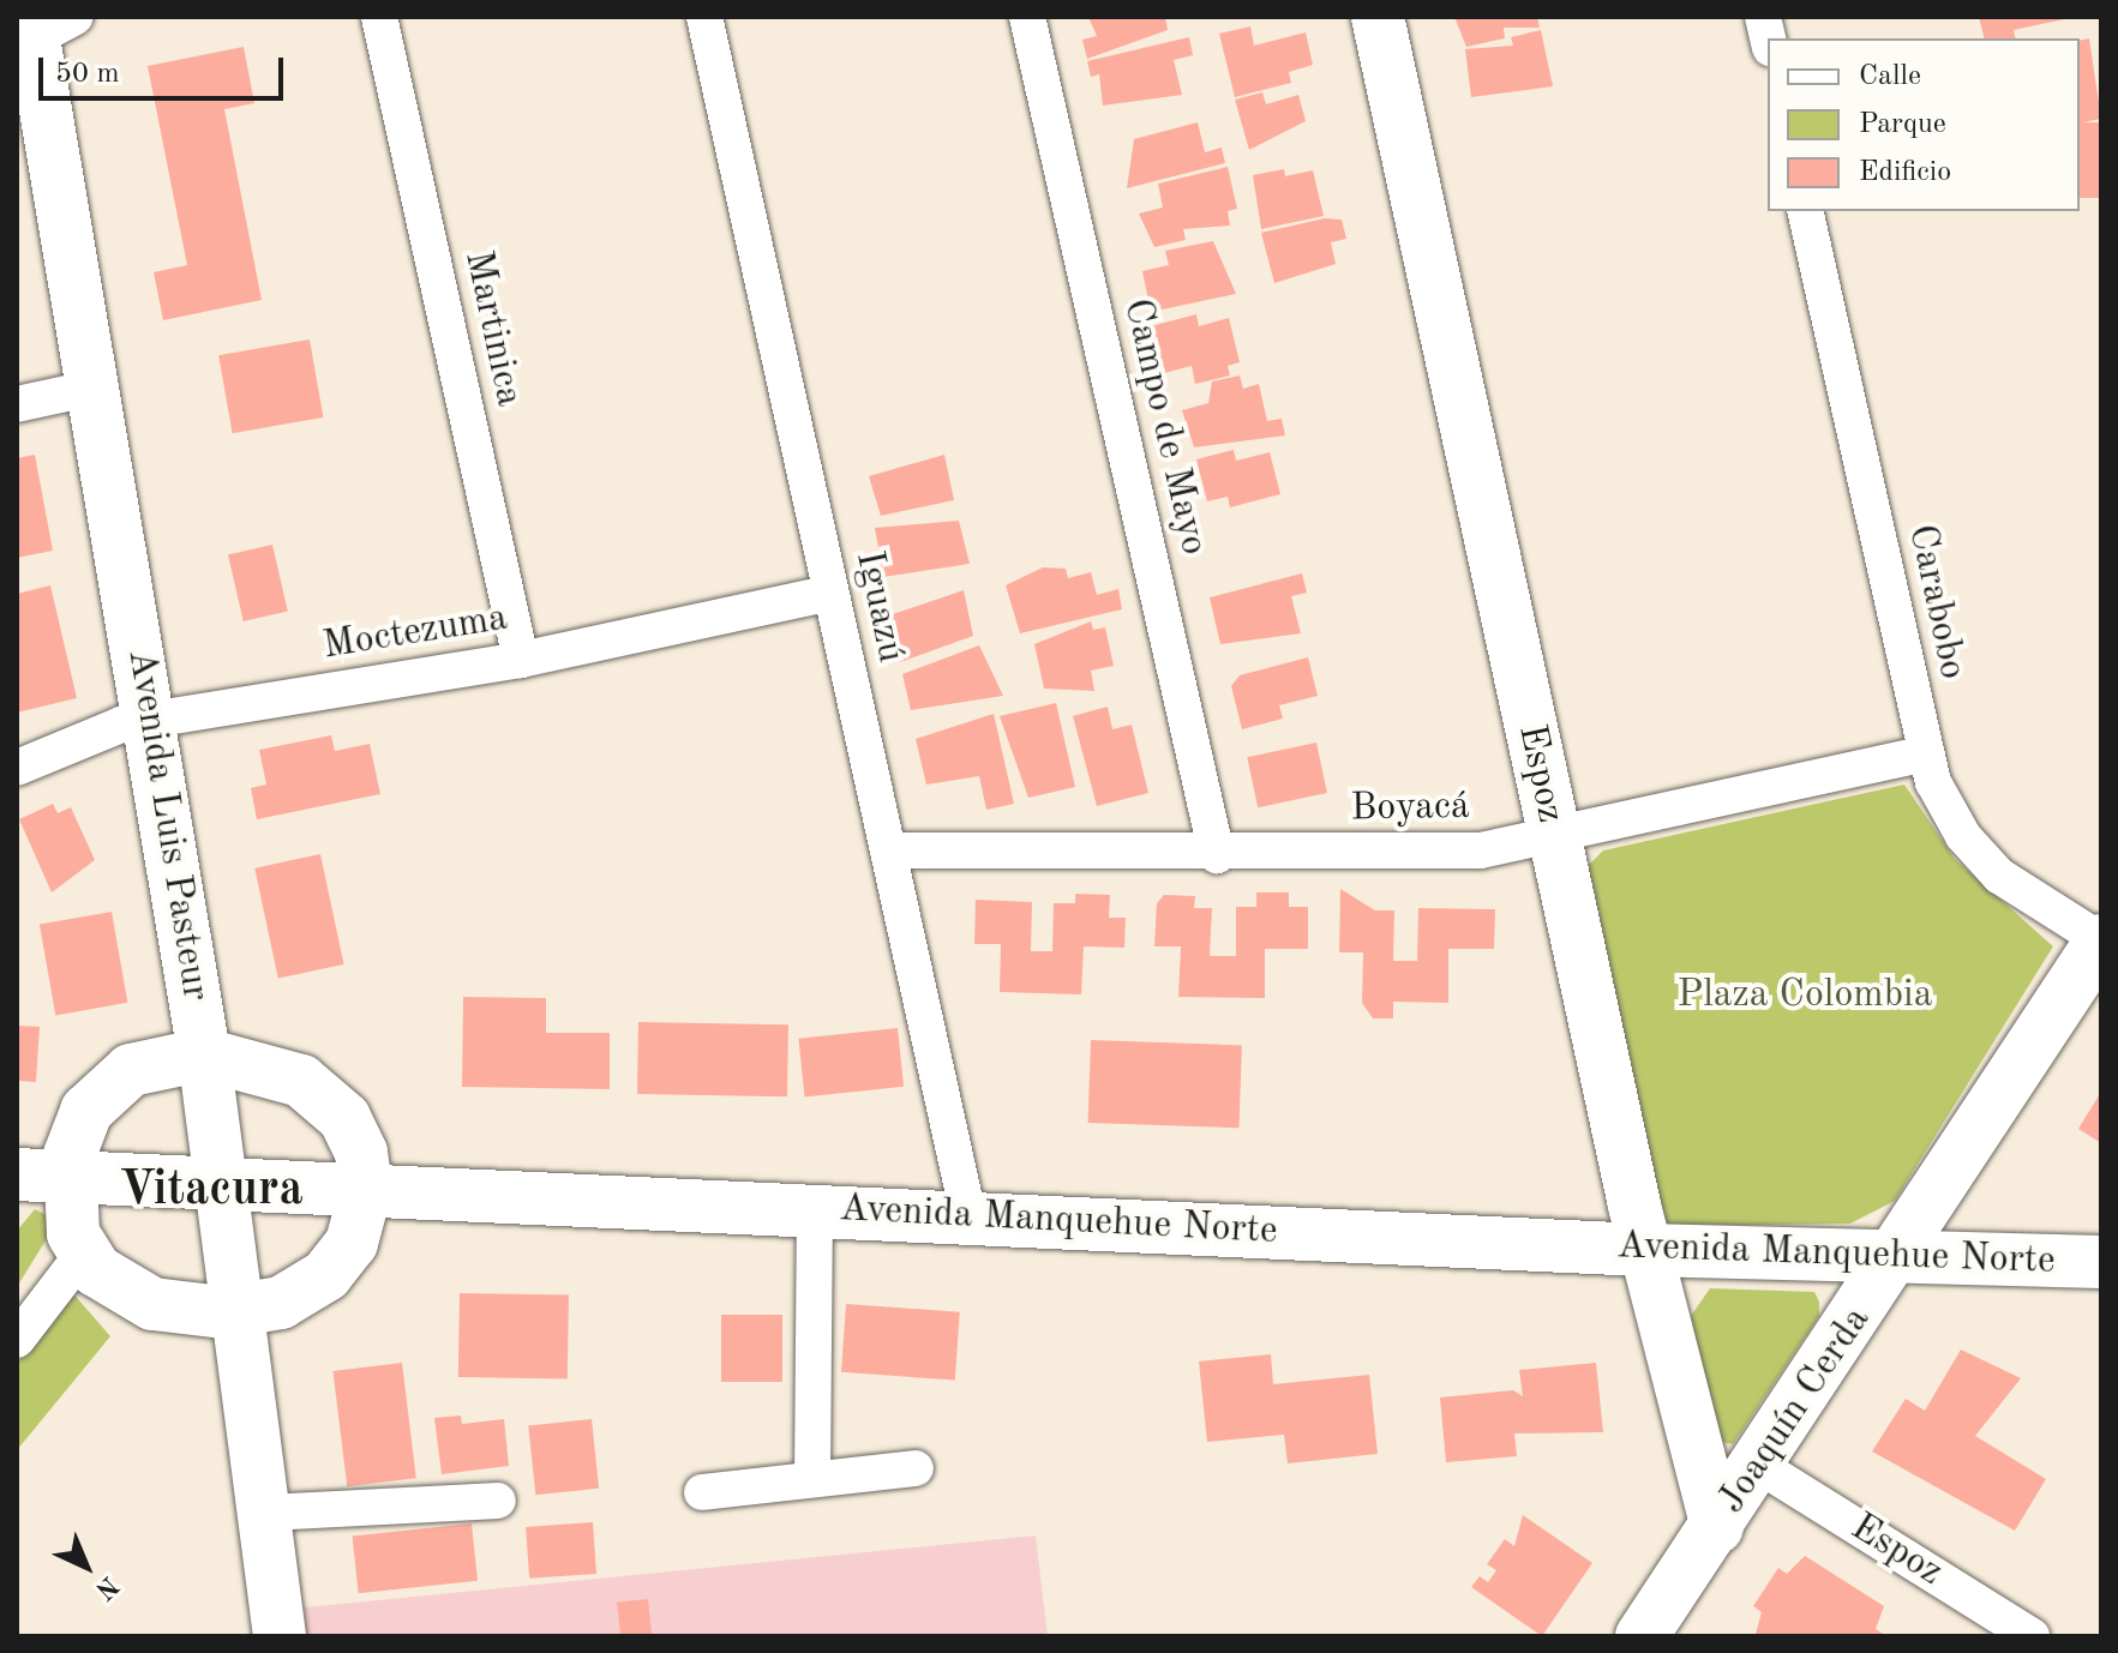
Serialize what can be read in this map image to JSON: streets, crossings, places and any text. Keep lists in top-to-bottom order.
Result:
{
  "streets": {
    "street": [
      "Martinica",
      "Campo de Mayo",
      "Carabobo",
      "Iguazú",
      "Moctezuma",
      "Espoz",
      "Boyacá",
      "Avenida Luis Pasteur",
      "Avenida Manquehue Norte",
      "Joaquín Cerda"
    ]
  },
  "crossings": [
    ["Martinica", "Moctezuma"],
    ["Campo de Mayo", "Boyacá"],
    ["Carabobo", "Boyacá"],
    ["Carabobo", "Joaquín Cerda"],
    ["Iguazú", "Moctezuma"],
    ["Iguazú", "Boyacá"],
    ["Iguazú", "Avenida Manquehue Norte"],
    ["Moctezuma", "Avenida Luis Pasteur"],
    ["Espoz", "Boyacá"],
    ["Espoz", "Avenida Manquehue Norte"],
    ["Espoz", "Joaquín Cerda"],
    ["Avenida Luis Pasteur", "Avenida Manquehue Norte"],
    ["Avenida Manquehue Norte", "Joaquín Cerda"]
  ],
  "districts": ["Vitacura"],
  "parks": ["Plaza Colombia"],
  "legend": ["Calle", "Parque", "Edificio"],
  "scale_bar": "50 m",
  "north": "bottom right"
}
